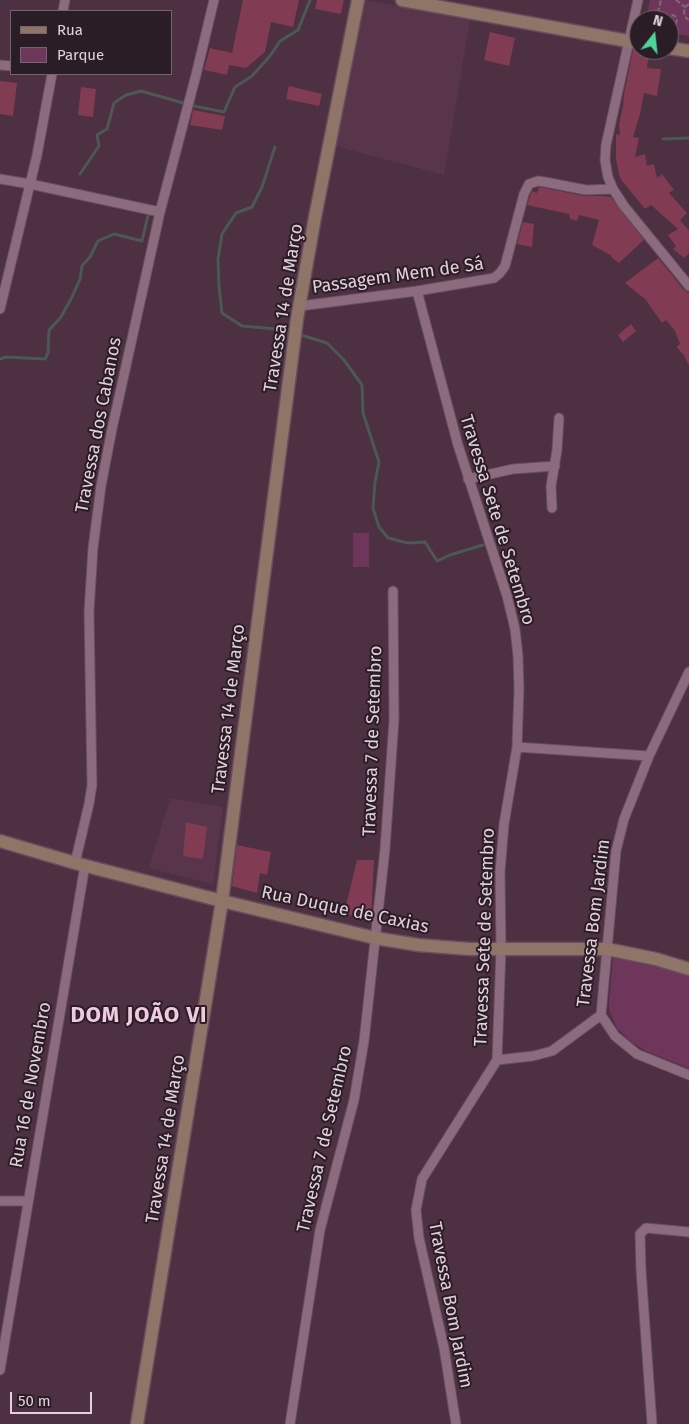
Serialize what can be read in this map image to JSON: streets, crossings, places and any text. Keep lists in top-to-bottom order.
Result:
{
  "streets": {
    "street": [
      "Passagem Mem de Sá",
      "Travessa 14 de Março",
      "Travessa dos Cabanos",
      "Travessa Sete de Setembro",
      "Travessa 7 de Setembro",
      "Rua Duque de Caxias",
      "Travessa Bom Jardim",
      "Rua 16 de Novembro"
    ]
  },
  "crossings": [
    ["Passagem Mem de Sá", "Travessa 14 de Março"],
    ["Passagem Mem de Sá", "Travessa Sete de Setembro"],
    ["Travessa 14 de Março", "Rua Duque de Caxias"],
    ["Travessa dos Cabanos", "Rua Duque de Caxias"],
    ["Travessa dos Cabanos", "Rua 16 de Novembro"],
    ["Travessa Sete de Setembro", "Rua Duque de Caxias"],
    ["Travessa Sete de Setembro", "Travessa Bom Jardim"],
    ["Travessa 7 de Setembro", "Rua Duque de Caxias"],
    ["Rua Duque de Caxias", "Travessa Bom Jardim"],
    ["Rua Duque de Caxias", "Rua 16 de Novembro"]
  ],
  "districts": ["DOM JOÃO VI"],
  "legend": ["Rua", "Parque"],
  "scale_bar": "50 m",
  "north": "top"
}
